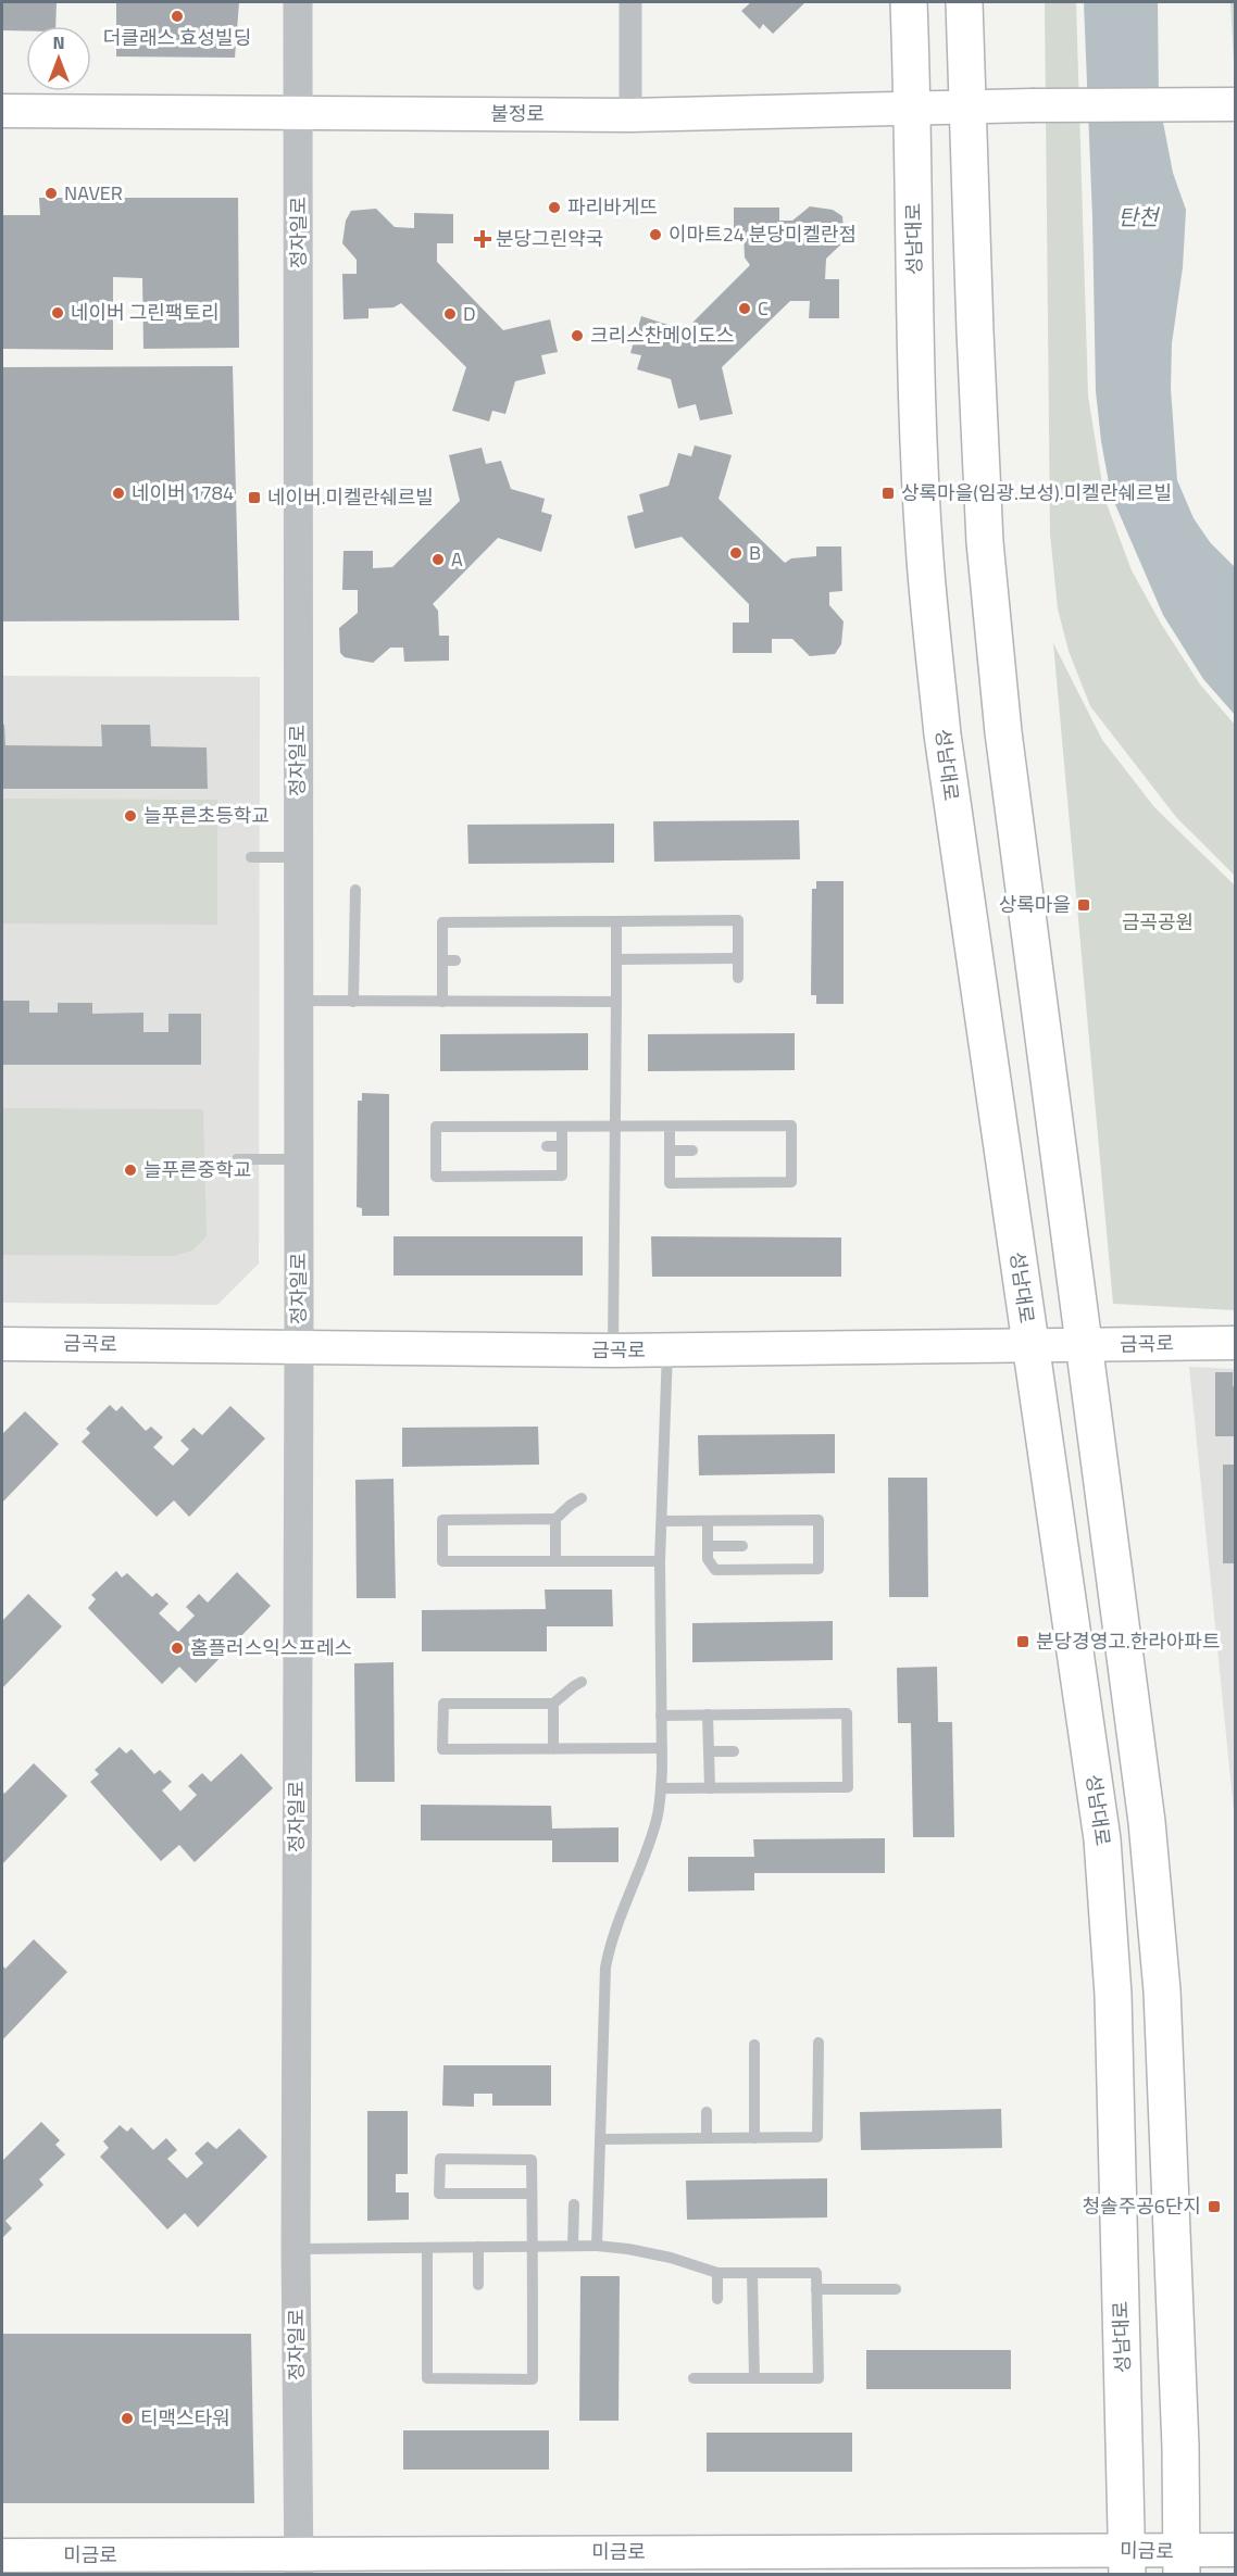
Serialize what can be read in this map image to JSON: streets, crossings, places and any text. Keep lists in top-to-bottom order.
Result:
{
  "streets": {
    "main road": [
      "불정로",
      "성남대로",
      "금곡로",
      "미금로"
    ],
    "street": ["정자일로"]
  },
  "crossings": [
    ["불정로", "정자일로"],
    ["불정로", "성남대로"],
    ["정자일로", "금곡로"],
    ["정자일로", "미금로"],
    ["성남대로", "금곡로"],
    ["성남대로", "미금로"]
  ],
  "water": ["탄천"],
  "parks": ["금곡공원"],
  "places": {
    "other": [
      "더클래스 효성빌딩",
      "NAVER",
      "파리바게뜨",
      "이마트24 분당미켈란점",
      "C",
      "네이버 그린팩토리",
      "D",
      "크리스찬메이도스",
      "네이버 1784",
      "B",
      "A",
      "늘푸른초등학교",
      "늘푸른중학교",
      "홈플러스익스프레스",
      "티맥스타워"
    ],
    "health": ["분당그린약국"],
    "transit": [
      "상록마을(임광.보성).미켈란쉐르빌",
      "네이버.미켈란쉐르빌",
      "상록마을",
      "분당경영고.한라아파트",
      "청솔주공6단지"
    ]
  },
  "north": "top"
}
